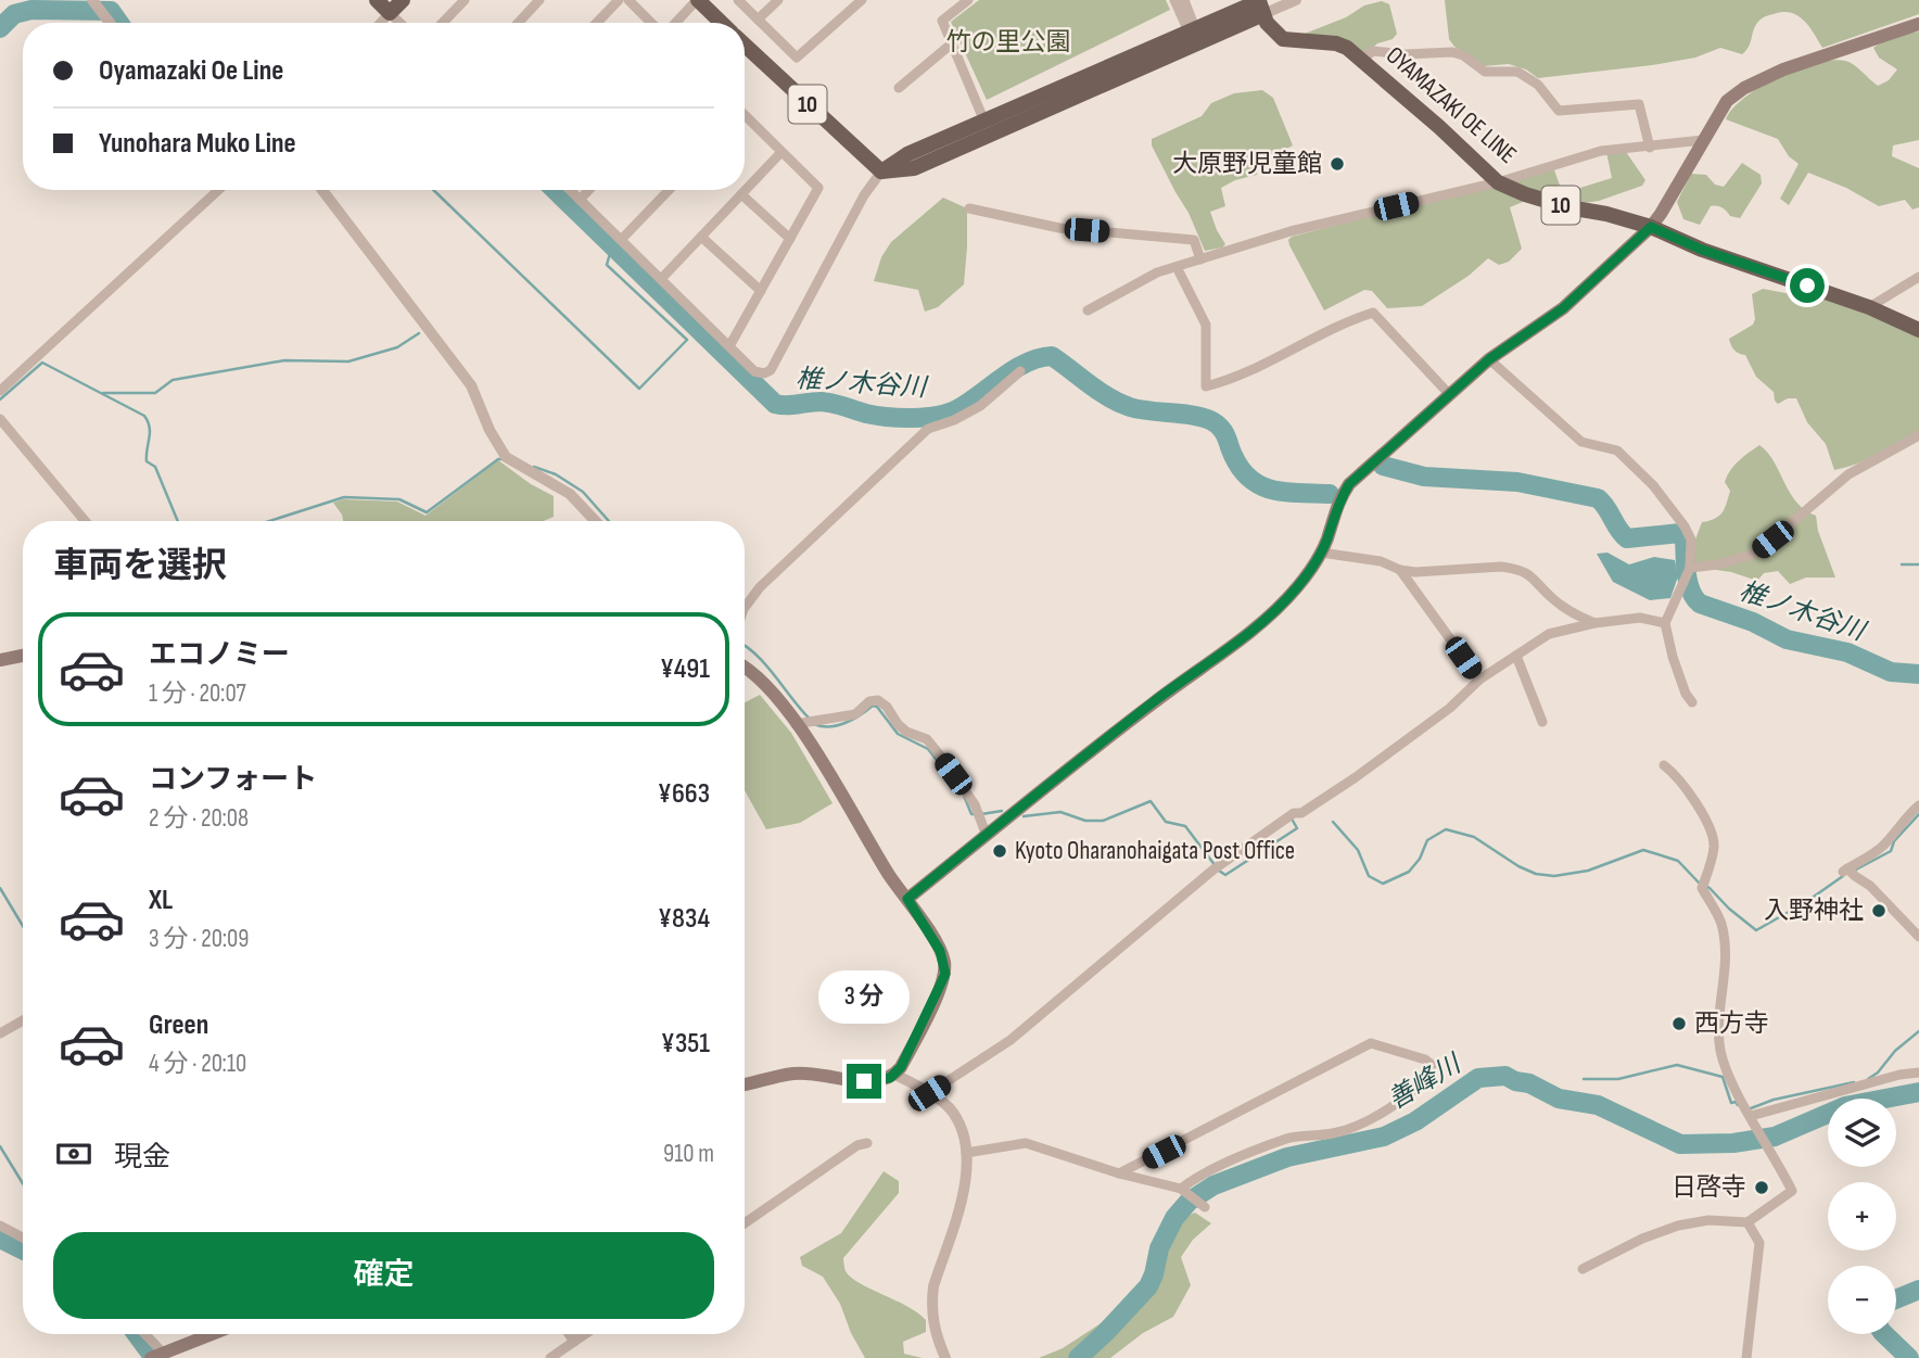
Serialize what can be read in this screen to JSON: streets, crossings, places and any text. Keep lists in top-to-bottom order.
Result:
{
  "streets": {
    "main road": ["10", "OYAMAZAKI OE LINE"]
  },
  "water": ["椎ノ木谷川", "善峰川"],
  "parks": ["竹の里公園"],
  "places": [
    "大原野児童館",
    "Kyoto Oharanohaigata Post Office",
    "入野神社",
    "西方寺",
    "日啓寺"
  ],
  "page": {
    "banner": ["Oyamazaki Oe Line", "Yunohara Muko Line"],
    "heading": "車両を選択",
    "list": [
      {
        "name": "エコノミー",
        "note": "1 分 · 20:07",
        "value": "¥491"
      },
      {
        "name": "コンフォート",
        "note": "2 分 · 20:08",
        "value": "¥663"
      },
      {
        "name": "XL",
        "note": "3 分 · 20:09",
        "value": "¥834"
      },
      {
        "name": "Green",
        "note": "4 分 · 20:10",
        "value": "¥351"
      }
    ],
    "bubble": "3 分",
    "map_buttons": ["+", "−"],
    "pay": ["現金", "910 m"],
    "buttons": "確定"
  }
}
